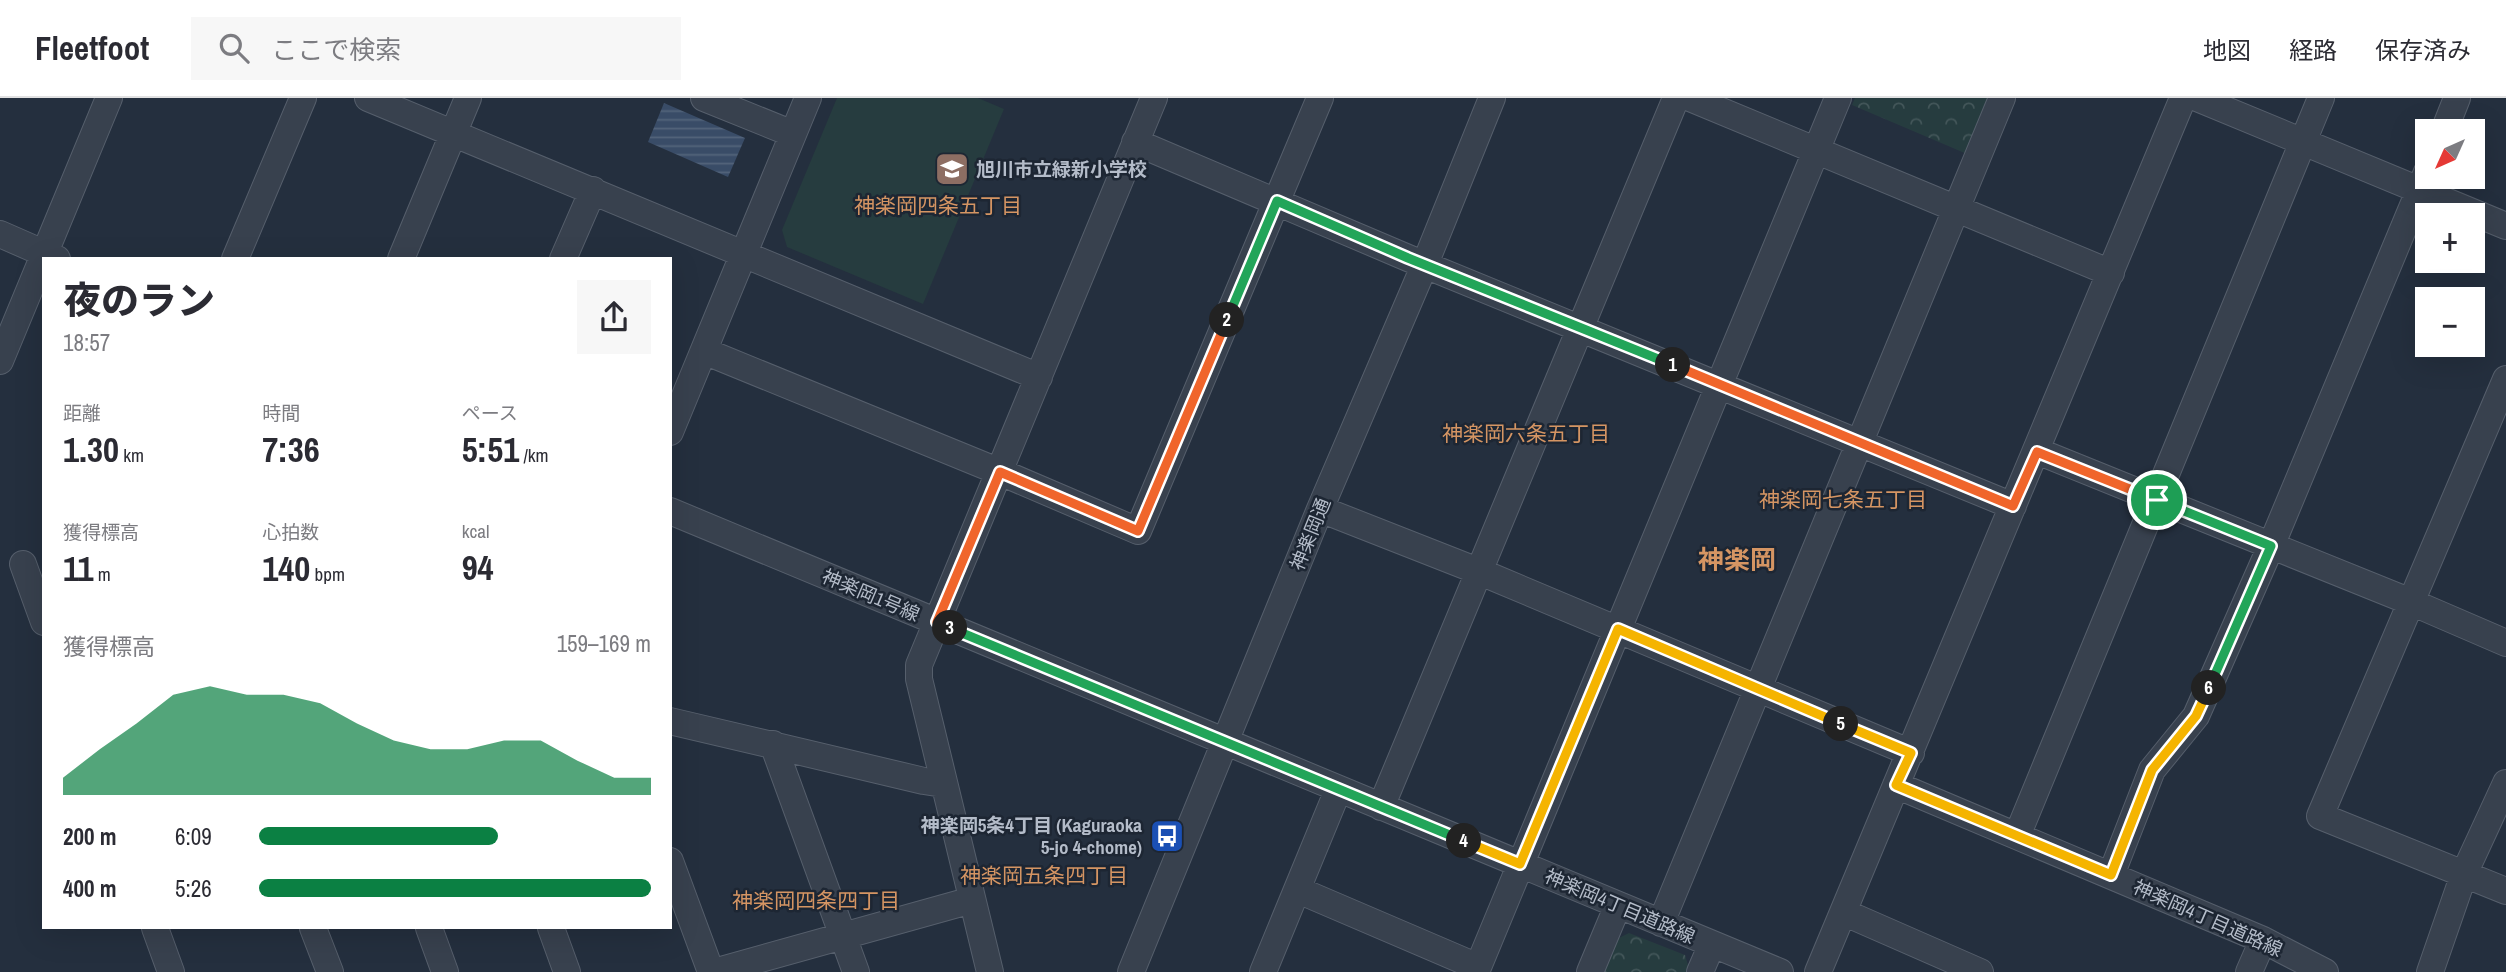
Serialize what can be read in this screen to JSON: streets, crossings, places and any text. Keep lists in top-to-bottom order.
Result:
{
  "streets": {
    "street": ["神楽岡通", "神楽岡1号線", "神楽岡4丁目道路線"]
  },
  "crossings": [
    ["神楽岡通", "神楽岡1号線"],
    ["神楽岡通", "神楽岡4丁目道路線"],
    ["神楽岡1号線", "神楽岡4丁目道路線"]
  ],
  "districts": [
    "神楽岡四条五丁目",
    "神楽岡六条五丁目",
    "神楽岡七条五丁目",
    "神楽岡",
    "神楽岡五条四丁目",
    "神楽岡四条四丁目"
  ],
  "places": {
    "school or university": ["旭川市立緑新小学校"],
    "bus stop": ["神楽岡5条4丁目 (Kaguraoka 5-jo 4-chome)"]
  },
  "north": "bottom left",
  "page": {
    "header": "Fleetfoot",
    "search": "ここで検索",
    "nav": ["地図", "経路", "保存済み"],
    "map_buttons": ["+", "−"],
    "heading": ["夜のラン", "18:57"],
    "pins": [
      "2",
      "1",
      "3",
      "6",
      "5",
      "4"
    ],
    "stats": [
      ["距離", "1.30 km"],
      ["時間", "7:36"],
      ["ペース", "5:51 /km"],
      ["獲得標高", "11 m"],
      ["心拍数", "140 bpm"],
      ["kcal", "94"]
    ],
    "chart": ["獲得標高", "159–169 m"],
    "list": [
      {
        "name": "200 m",
        "note": "6:09"
      },
      {
        "name": "400 m",
        "note": "5:26"
      }
    ]
  }
}
